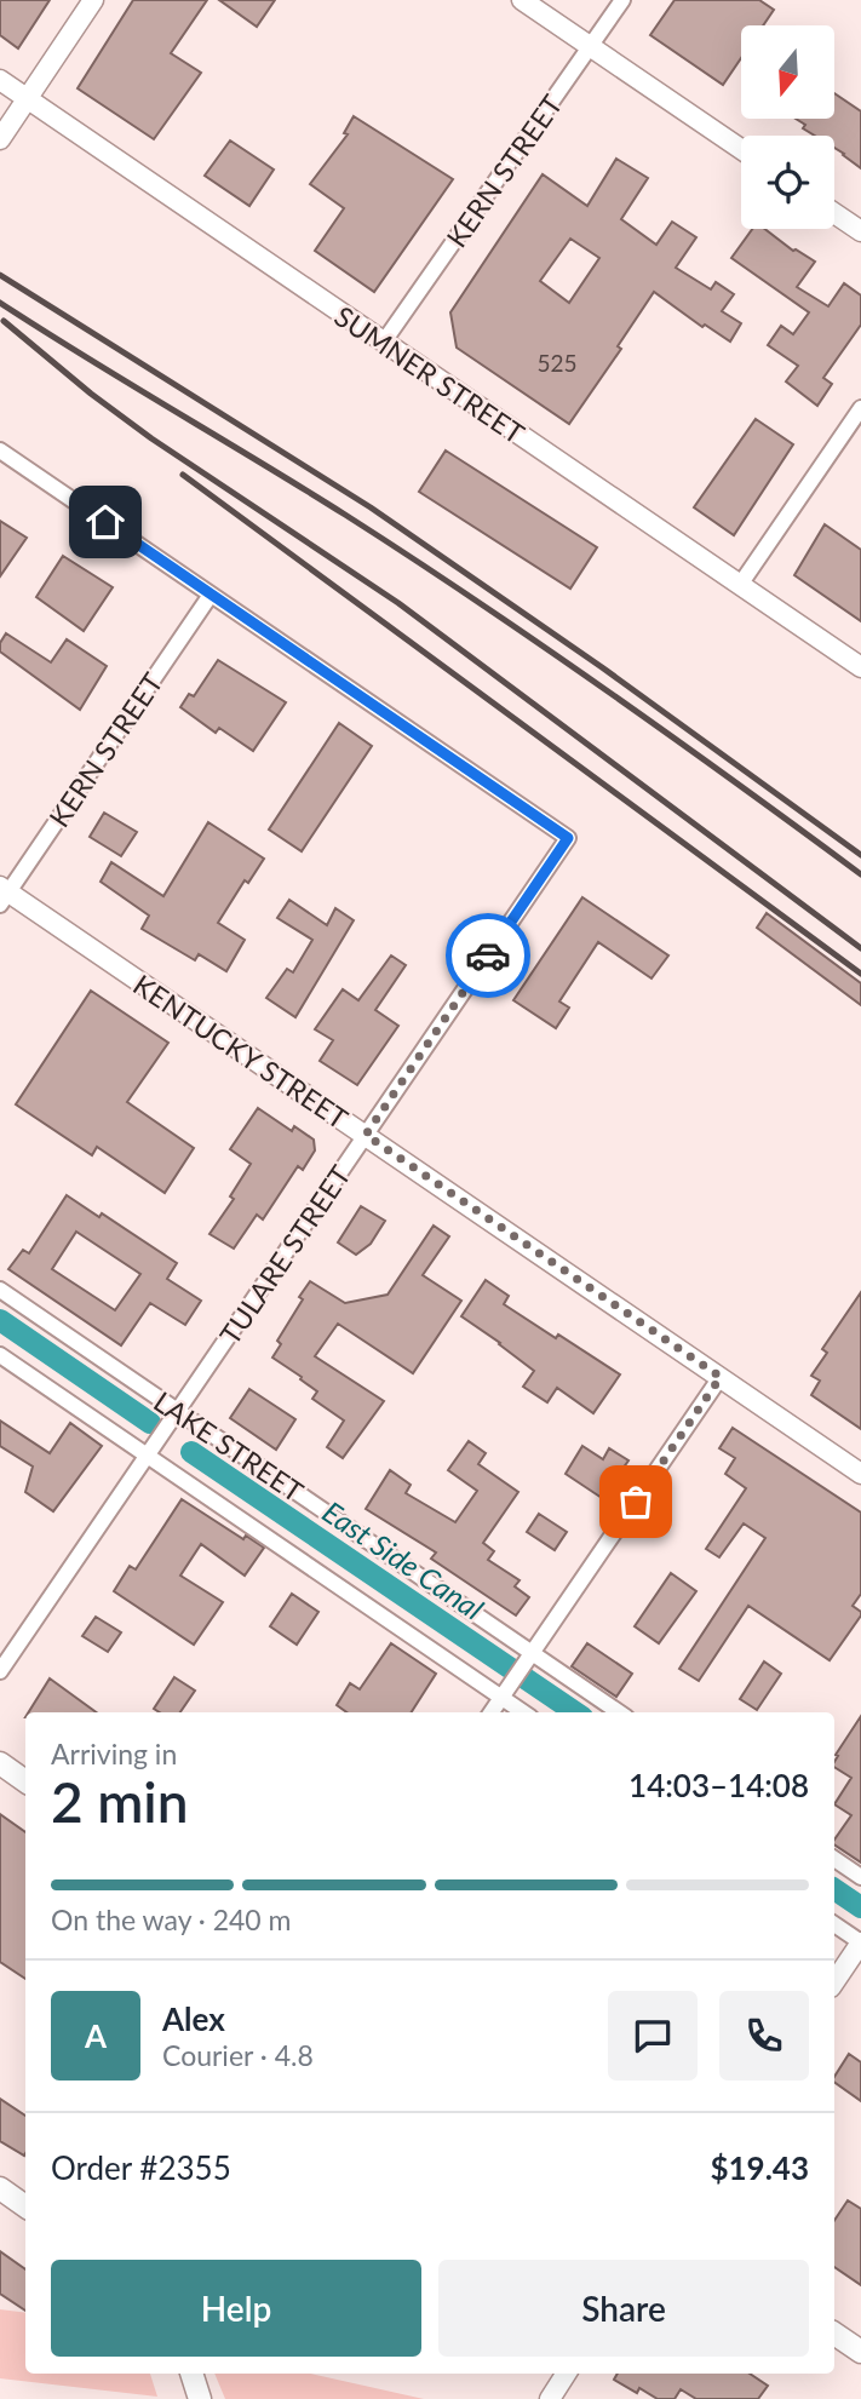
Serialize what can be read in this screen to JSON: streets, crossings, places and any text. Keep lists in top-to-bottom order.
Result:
{
  "streets": {
    "street": [
      "KERN STREET",
      "SUMNER STREET",
      "KENTUCKY STREET",
      "TULARE STREET",
      "LAKE STREET"
    ]
  },
  "crossings": [
    ["KERN STREET", "SUMNER STREET"],
    ["KERN STREET", "KENTUCKY STREET"],
    ["KERN STREET", "TULARE STREET"],
    ["KENTUCKY STREET", "TULARE STREET"],
    ["TULARE STREET", "LAKE STREET"]
  ],
  "water": ["East Side Canal"],
  "house_numbers": ["525"],
  "north": "bottom",
  "page": {
    "heading": ["2 min", "Arriving in", "14:03–14:08"],
    "panel": [
      "Alex",
      "Courier · 4.8",
      "Order #2355",
      "$19.43"
    ],
    "bar": "On the way · 240 m",
    "round": "A",
    "buttons": ["Help", "Share"]
  }
}
